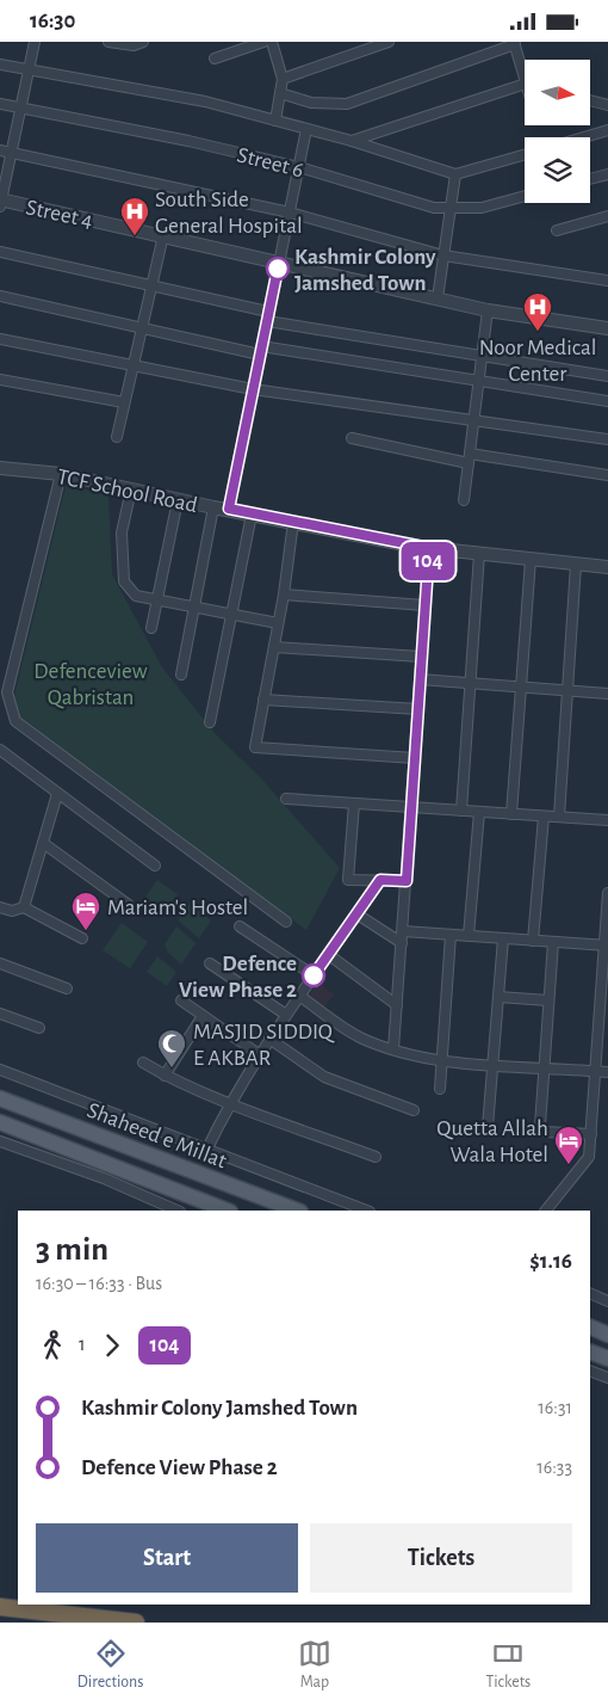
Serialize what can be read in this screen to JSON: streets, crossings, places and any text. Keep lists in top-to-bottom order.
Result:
{
  "streets": {
    "main road": ["Shaheed e Millat"],
    "street": ["Street 6", "Street 4", "TCF School Road"]
  },
  "parks": ["Defenceview Qabristan"],
  "places": {
    "hospital": ["South Side General Hospital", "Noor Medical Center"],
    "other": ["Kashmir Colony Jamshed Town", "Defence View Phase 2"],
    "hotel": ["Mariam's Hostel", "Quetta Allah Wala Hotel"],
    "mosque": ["MASJID SIDDIQ E AKBAR"]
  },
  "lines": ["bus line 104"],
  "north": "right",
  "page": {
    "status": "16:30",
    "on_map": "104",
    "heading": ["3 min", "16:30 – 16:33 · Bus", "$1.16"],
    "legs": ["1", "104"],
    "list": [
      {
        "name": "Kashmir Colony Jamshed Town",
        "value": "16:31"
      },
      {
        "name": "Defence View Phase 2",
        "value": "16:33"
      }
    ],
    "buttons": ["Start", "Tickets"],
    "tabs": ["Directions", "Map", "Tickets"]
  }
}
